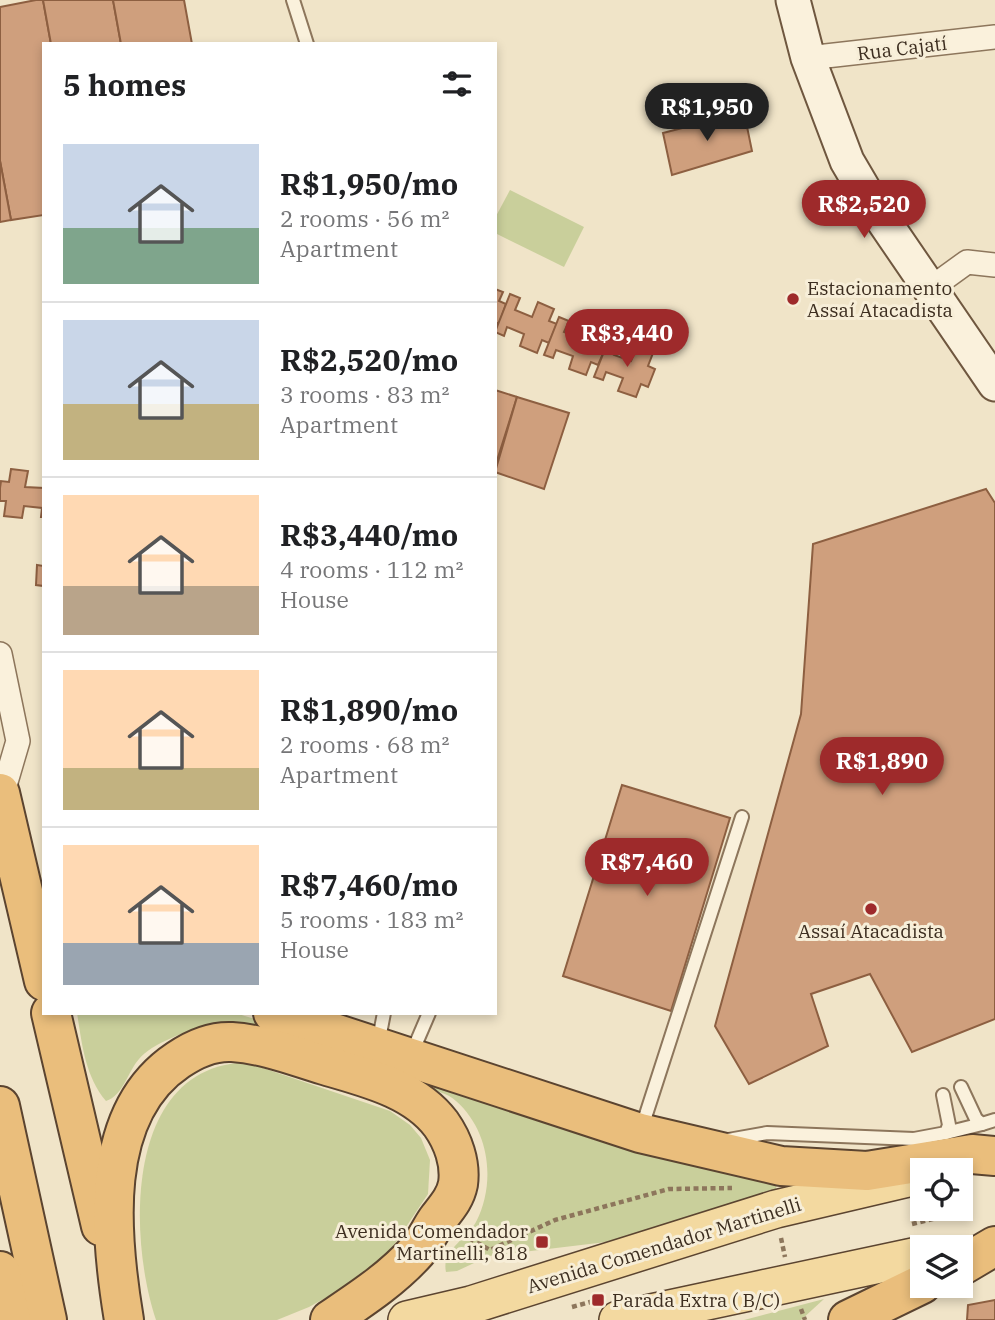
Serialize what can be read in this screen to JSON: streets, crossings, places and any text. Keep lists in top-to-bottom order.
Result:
{
  "streets": {
    "main road": ["Avenida Comendador Martinelli"],
    "street": ["Rua Cajatí"]
  },
  "places": {
    "other": ["Estacionamento Assaí Atacadista", "Assaí Atacadista"],
    "transit": ["Avenida Comendador Martinelli, 818", "Parada Extra ( B/C)"]
  },
  "page": {
    "heading": "5 homes",
    "price": [
      "R$1,950",
      "R$2,520",
      "R$3,440",
      "R$1,890",
      "R$7,460"
    ],
    "list": [
      {
        "name": "R$1,950/mo",
        "note": "2 rooms · 56 m² · Apartment"
      },
      {
        "name": "R$2,520/mo",
        "note": "3 rooms · 83 m² · Apartment"
      },
      {
        "name": "R$3,440/mo",
        "note": "4 rooms · 112 m² · House"
      },
      {
        "name": "R$1,890/mo",
        "note": "2 rooms · 68 m² · Apartment"
      },
      {
        "name": "R$7,460/mo",
        "note": "5 rooms · 183 m² · House"
      }
    ]
  }
}
